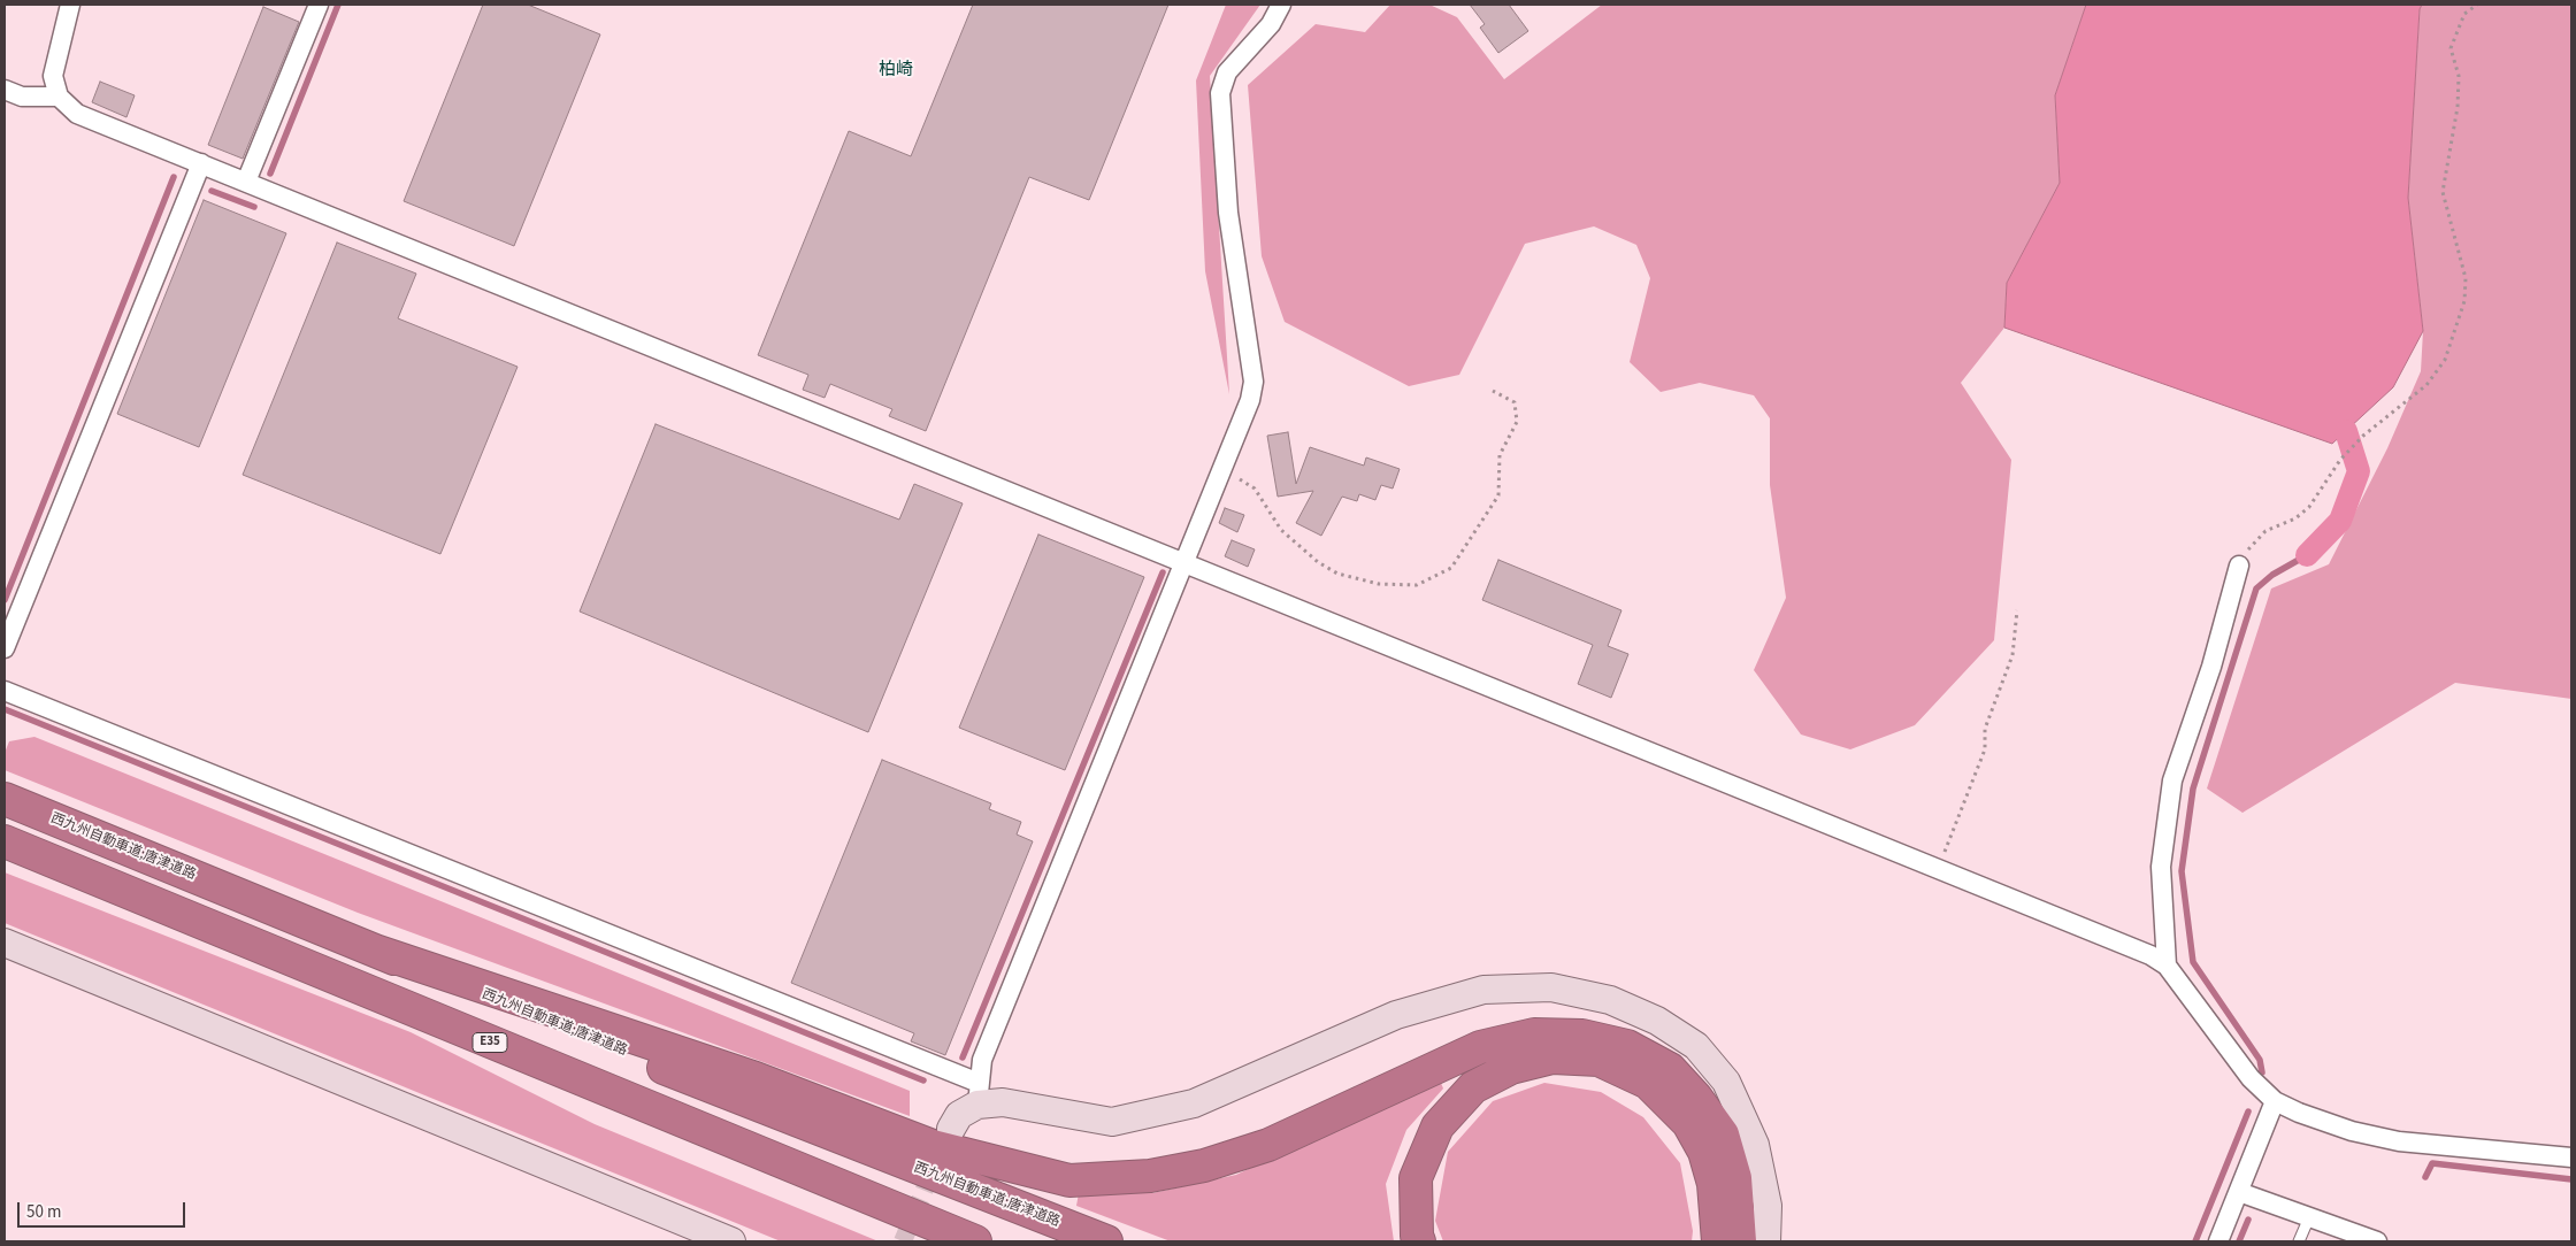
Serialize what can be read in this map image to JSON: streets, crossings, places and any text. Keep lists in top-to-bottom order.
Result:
{
  "streets": {
    "highway": ["西九州自動車道;唐津道路", "E35"]
  },
  "districts": ["柏崎"],
  "scale_bar": "50 m"
}
